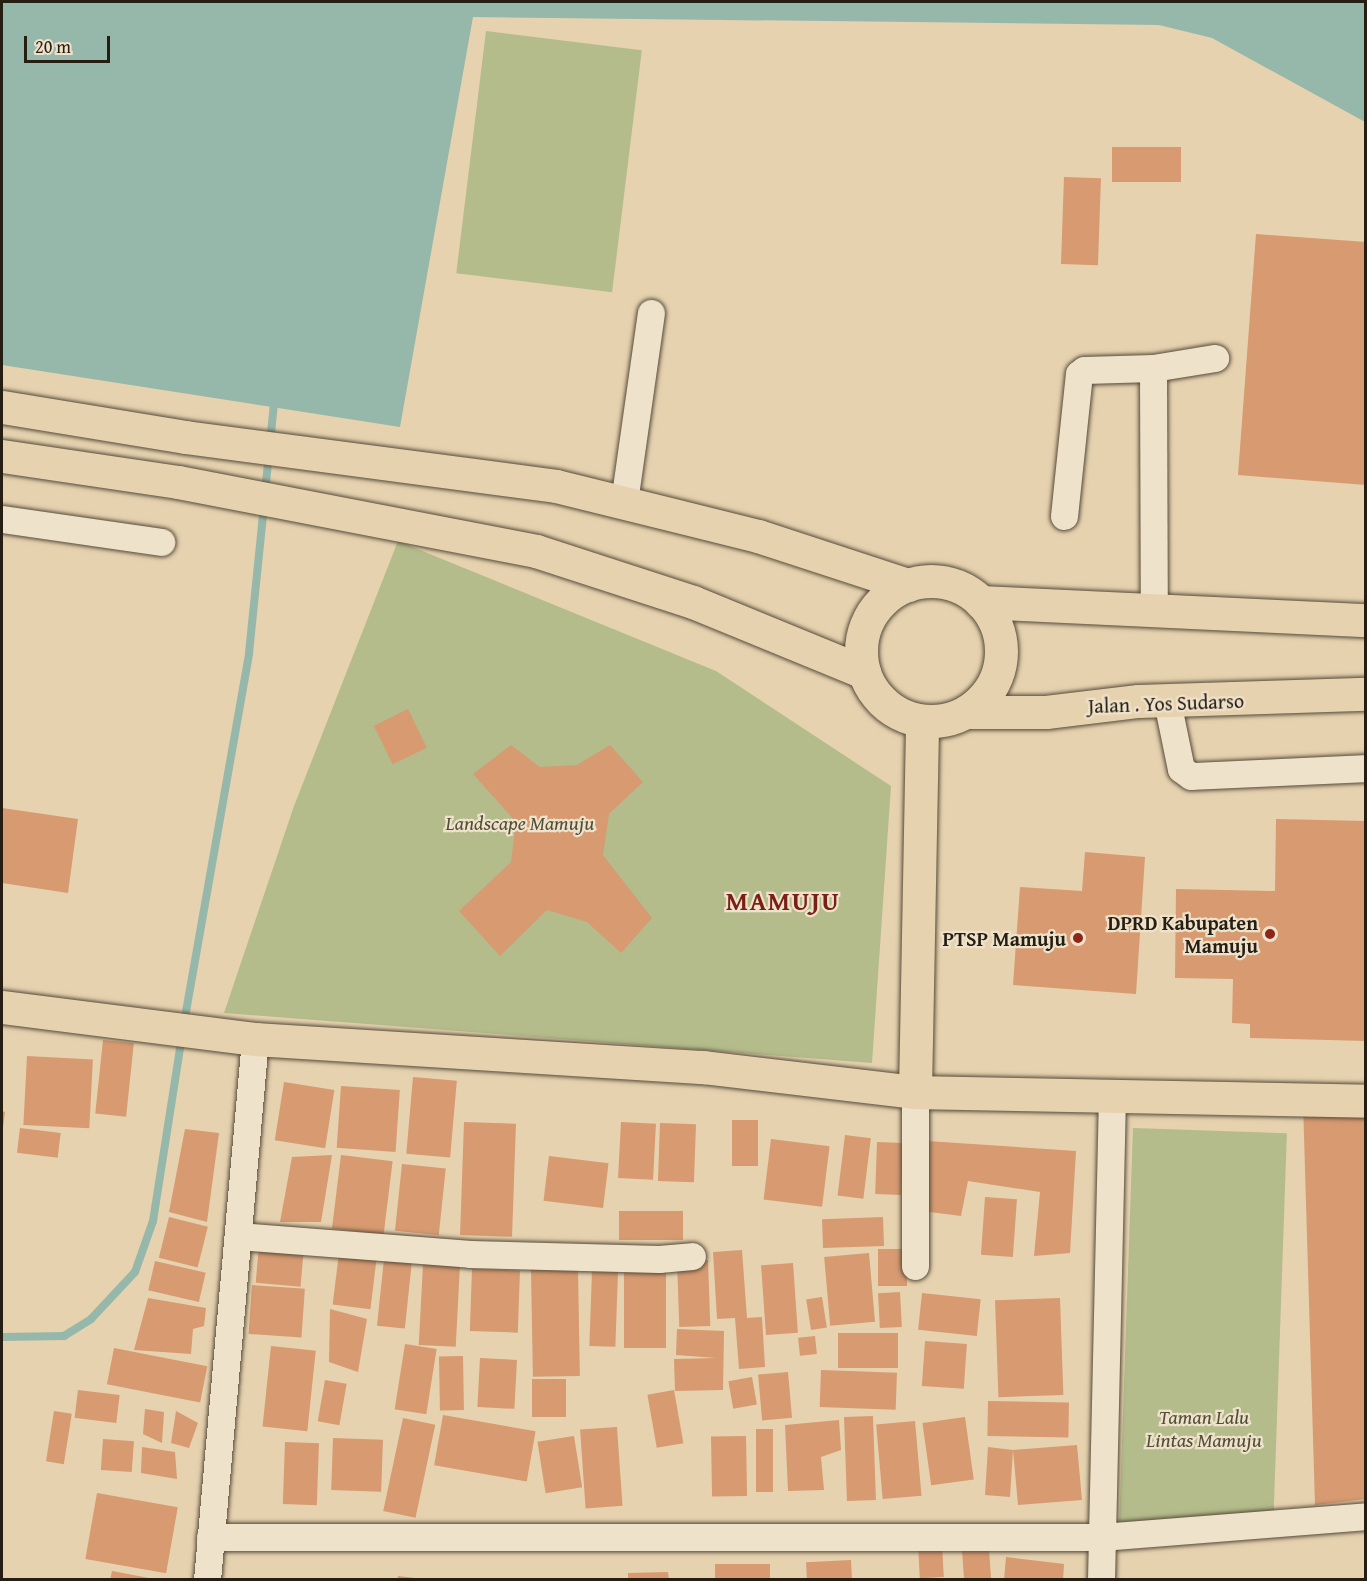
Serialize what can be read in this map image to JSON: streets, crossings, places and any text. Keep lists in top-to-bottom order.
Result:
{
  "streets": {
    "main road": ["Jalan . Yos Sudarso"]
  },
  "districts": ["MAMUJU"],
  "parks": ["Landscape Mamuju", "Taman Lalu Lintas Mamuju"],
  "places": ["DPRD Kabupaten Mamuju", "PTSP Mamuju"],
  "scale_bar": "20 m"
}
